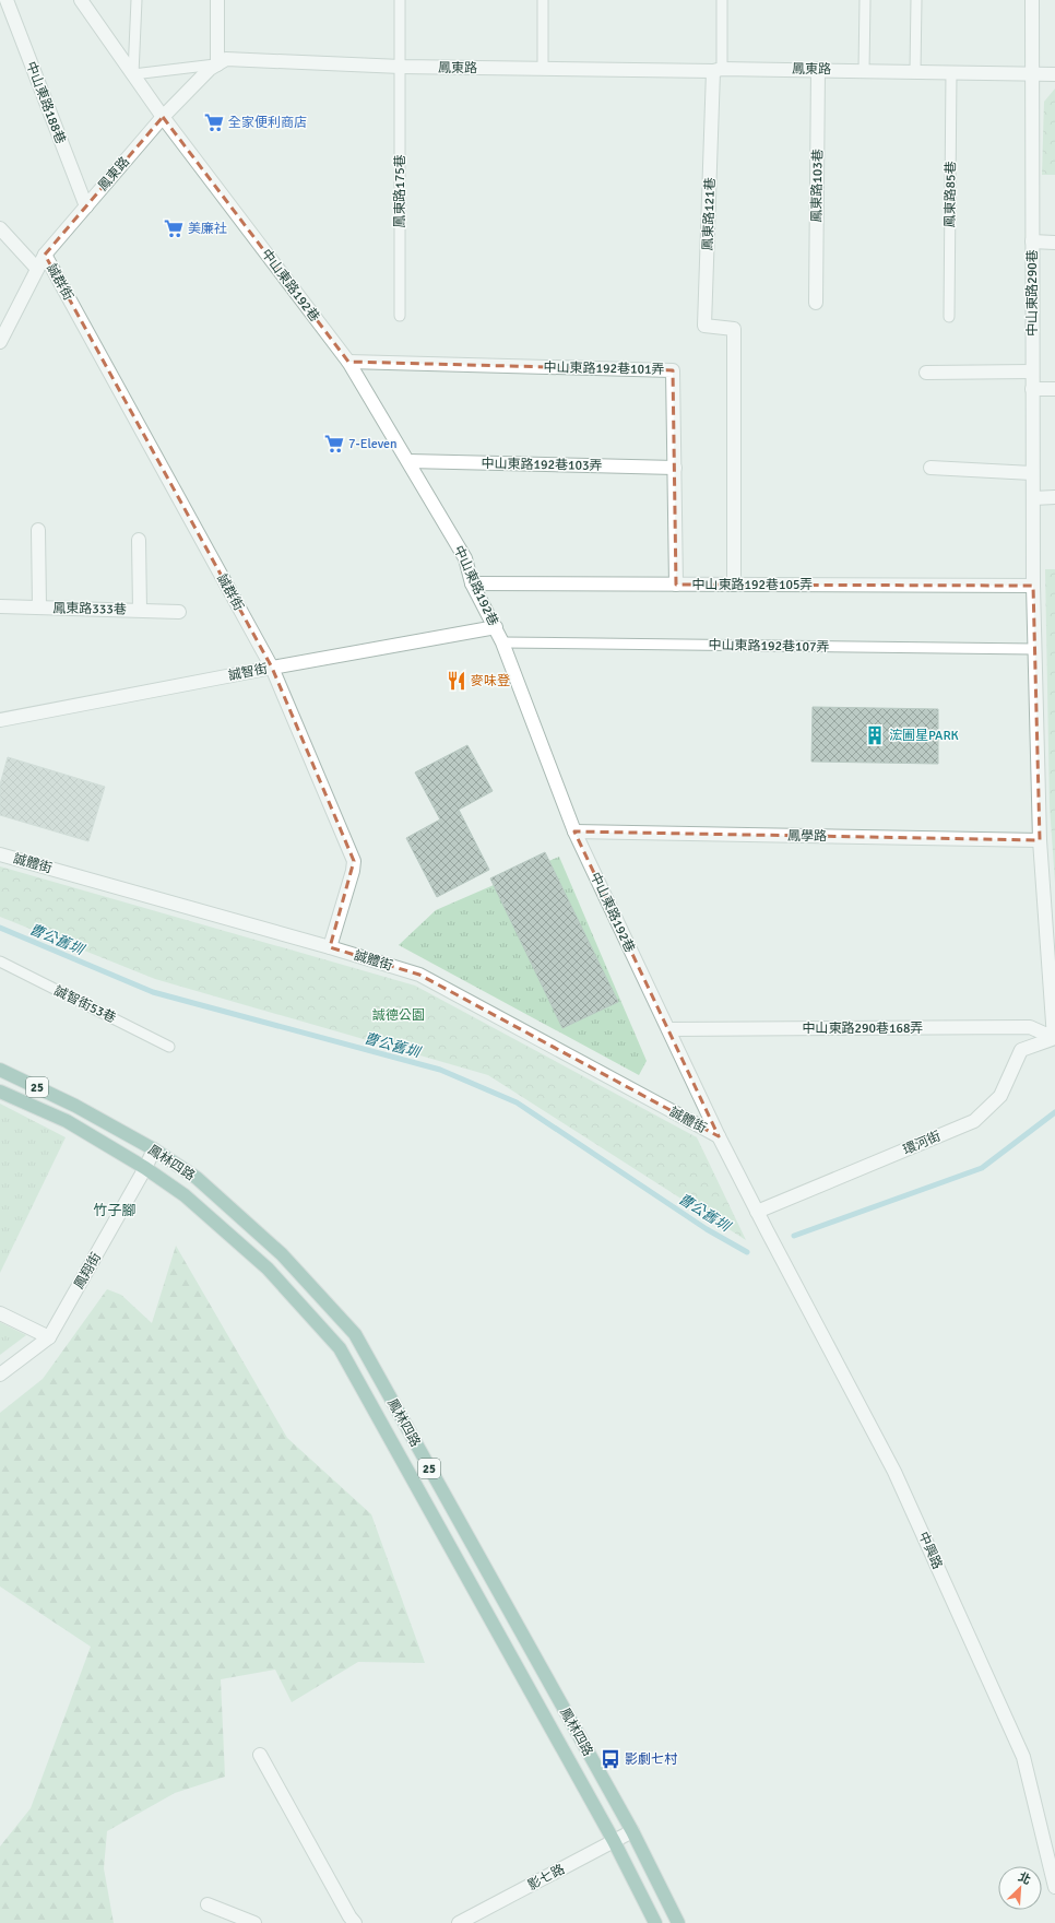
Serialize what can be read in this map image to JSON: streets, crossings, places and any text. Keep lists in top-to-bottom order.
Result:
{
  "streets": {
    "main road": ["25", "鳳林四路"],
    "street": [
      "鳳東路",
      "中山東路188巷",
      "鳳東路103巷",
      "鳳東路121巷",
      "誠群街",
      "中山東路192巷",
      "中山東路290巷",
      "中山東路192巷101弄",
      "中山東路192巷103弄",
      "中山東路192巷105弄",
      "鳳東路333巷",
      "誠智街",
      "鳳學路",
      "誠體街",
      "中山東路290巷168弄",
      "環河街",
      "鳳翔街",
      "中興路",
      "影七路"
    ],
    "lane": [
      "鳳東路175巷",
      "鳳東路85巷",
      "中山東路192巷107弄",
      "誠智街53巷"
    ]
  },
  "crossings": [
    ["鳳東路", "中山東路188巷"],
    ["鳳東路", "鳳東路103巷"],
    ["鳳東路", "鳳東路175巷"],
    ["鳳東路", "鳳東路85巷"],
    ["鳳東路", "鳳東路121巷"],
    ["鳳東路", "誠群街"],
    ["鳳東路", "中山東路192巷"],
    ["鳳東路", "中山東路290巷"],
    ["鳳東路121巷", "中山東路192巷105弄"],
    ["誠群街", "誠智街"],
    ["誠群街", "誠體街"],
    ["中山東路192巷", "中山東路192巷101弄"],
    ["中山東路192巷", "中山東路192巷103弄"],
    ["中山東路192巷", "中山東路192巷105弄"],
    ["中山東路192巷", "中山東路192巷107弄"],
    ["中山東路192巷", "誠智街"],
    ["中山東路192巷", "鳳學路"],
    ["中山東路192巷", "誠體街"],
    ["中山東路192巷", "中山東路290巷168弄"],
    ["中山東路192巷", "環河街"],
    ["中山東路192巷", "中興路"],
    ["中山東路290巷", "中山東路192巷105弄"],
    ["中山東路290巷", "中山東路192巷107弄"],
    ["中山東路290巷", "鳳學路"],
    ["中山東路290巷", "中山東路290巷168弄"],
    ["中山東路290巷", "環河街"],
    ["中山東路192巷101弄", "中山東路192巷103弄"],
    ["中山東路192巷101弄", "中山東路192巷105弄"],
    ["中山東路290巷168弄", "環河街"],
    ["鳳林四路", "鳳翔街"],
    ["鳳林四路", "影七路"]
  ],
  "districts": ["竹子腳"],
  "water": ["曹公舊圳"],
  "parks": ["誠德公園"],
  "places": {
    "supermarket": ["全家便利商店", "美廉社", "7-Eleven"],
    "restaurant": ["麥味登"],
    "building": ["浤圃星PARK"],
    "bus stop": ["影劇七村"]
  },
  "north": "top right"
}
